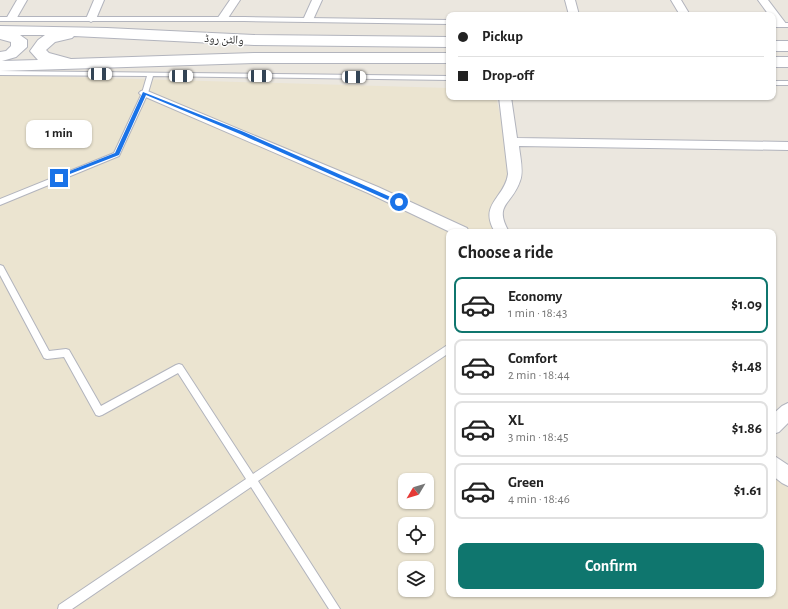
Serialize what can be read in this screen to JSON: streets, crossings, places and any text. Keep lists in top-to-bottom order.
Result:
{
  "streets": {
    "main road": ["والٹن روڈ"]
  },
  "north": "bottom left",
  "page": {
    "banner": ["Pickup", "Drop-off"],
    "bubble": "1 min",
    "heading": "Choose a ride",
    "list": [
      {
        "name": "Economy",
        "note": "1 min · 18:43",
        "value": "$1.09"
      },
      {
        "name": "Comfort",
        "note": "2 min · 18:44",
        "value": "$1.48"
      },
      {
        "name": "XL",
        "note": "3 min · 18:45",
        "value": "$1.86"
      },
      {
        "name": "Green",
        "note": "4 min · 18:46",
        "value": "$1.61"
      }
    ],
    "buttons": "Confirm"
  }
}
